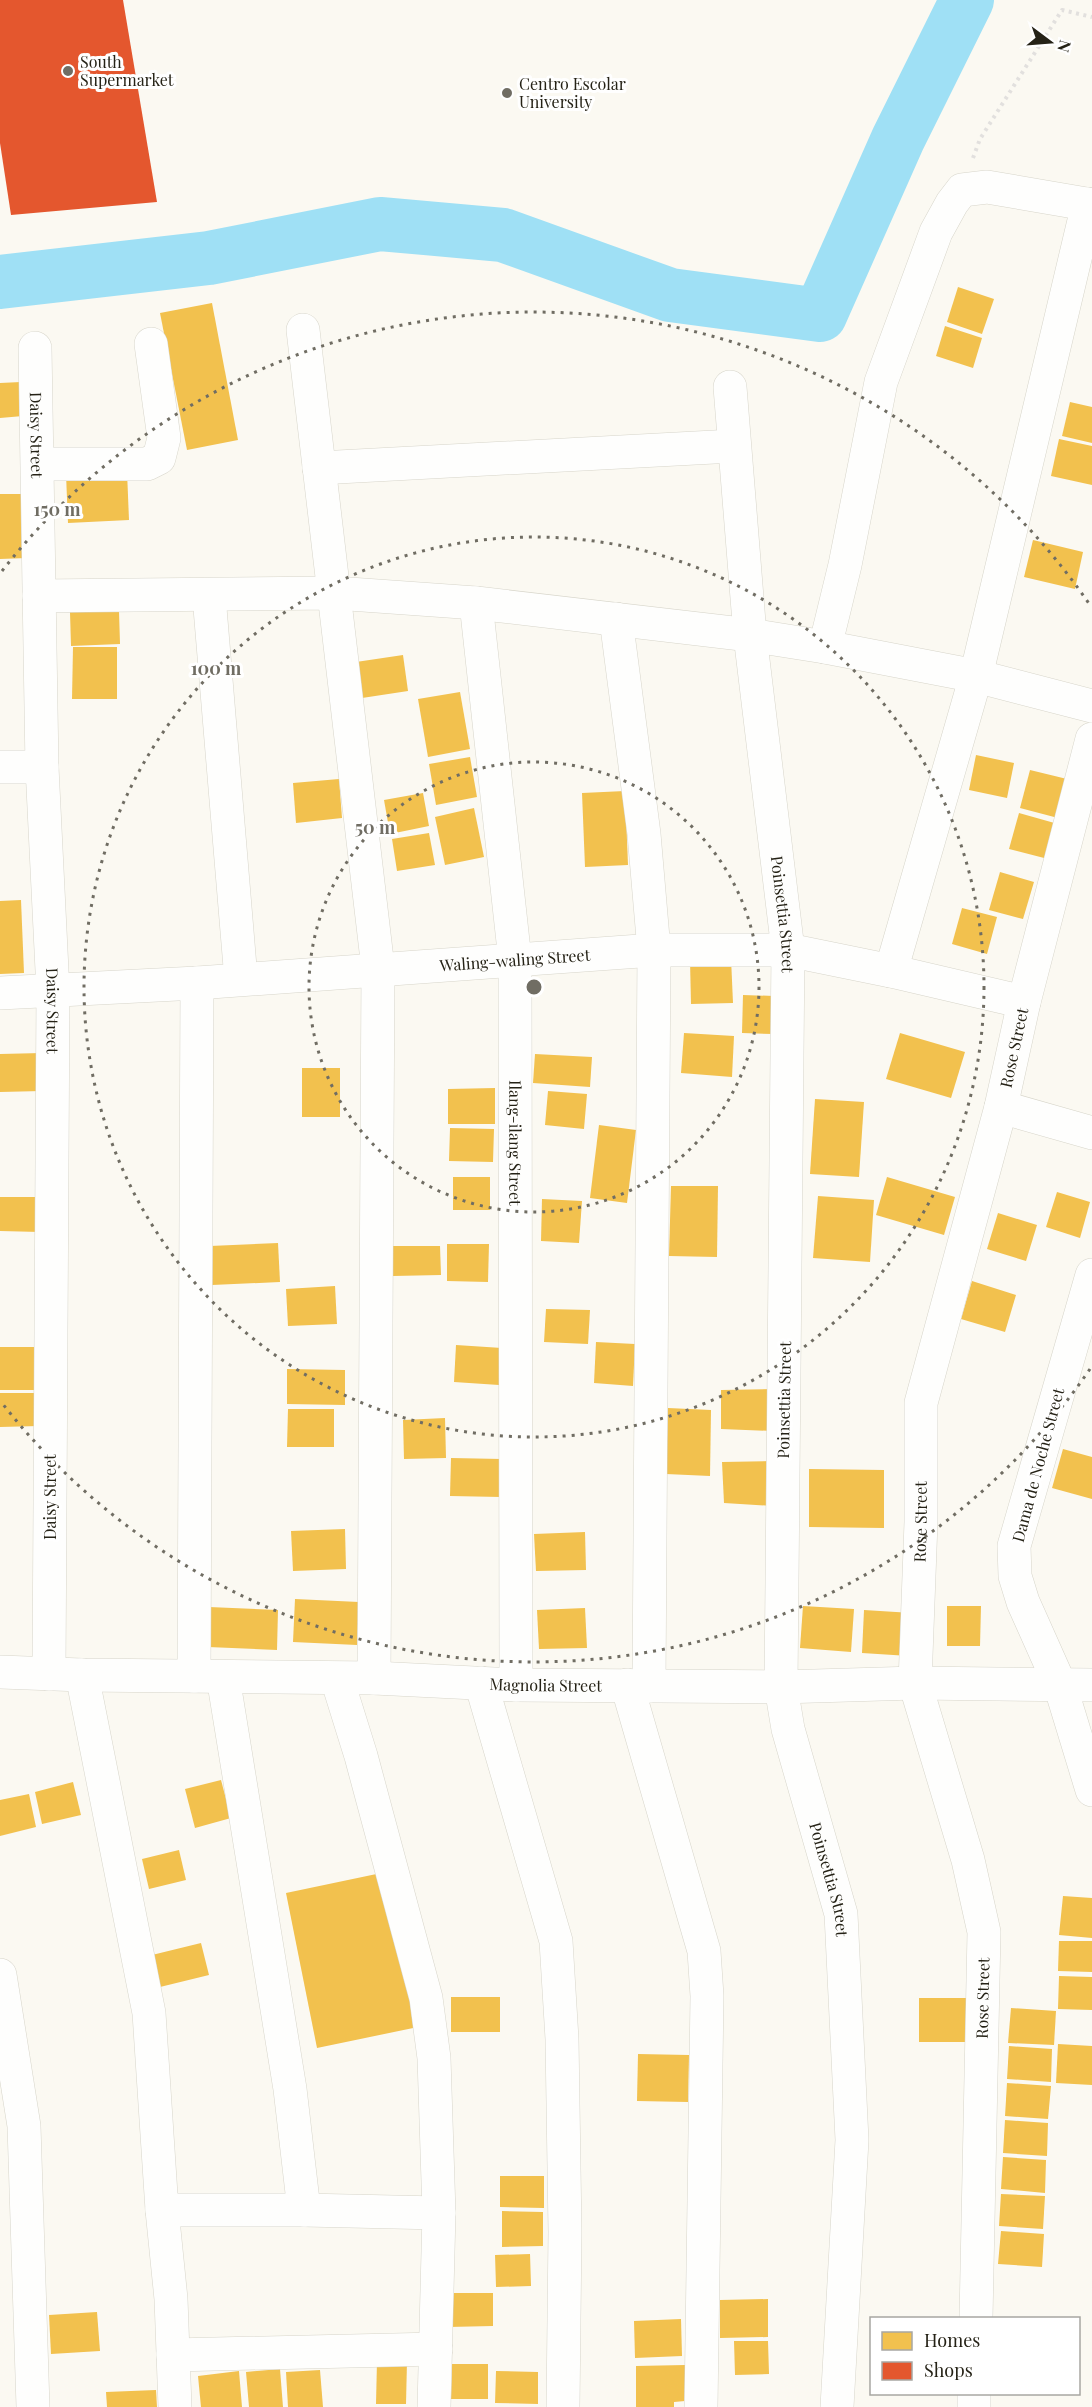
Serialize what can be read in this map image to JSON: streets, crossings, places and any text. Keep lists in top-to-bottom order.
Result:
{
  "streets": {
    "street": [
      "Daisy Street",
      "Poinsettia Street",
      "Waling-waling Street",
      "Rose Street",
      "Ilang-ilang Street",
      "Dama de Noche Street",
      "Magnolia Street"
    ]
  },
  "crossings": [
    ["Daisy Street", "Waling-waling Street"],
    ["Daisy Street", "Magnolia Street"],
    ["Poinsettia Street", "Waling-waling Street"],
    ["Poinsettia Street", "Magnolia Street"],
    ["Waling-waling Street", "Rose Street"],
    ["Waling-waling Street", "Ilang-ilang Street"],
    ["Rose Street", "Magnolia Street"],
    ["Ilang-ilang Street", "Magnolia Street"],
    ["Dama de Noche Street", "Magnolia Street"]
  ],
  "places": ["South Supermarket", "Centro Escolar University"],
  "legend": ["Homes", "Shops"],
  "north": "right",
  "rings": ["150 m", "100 m", "50 m"]
}
